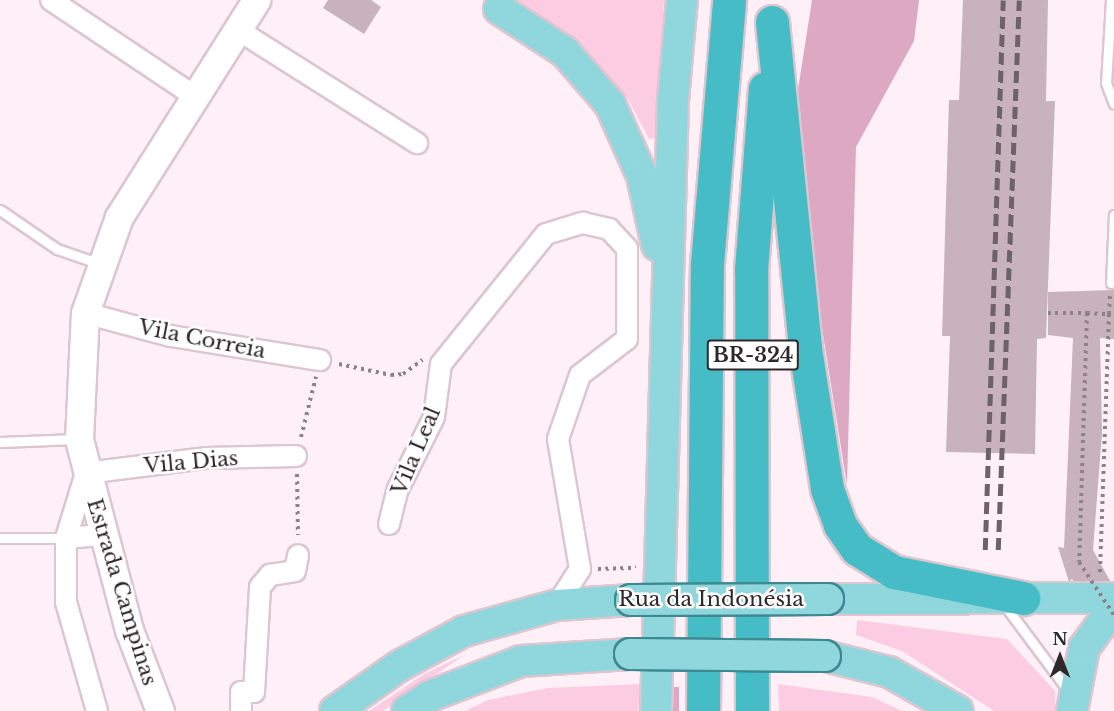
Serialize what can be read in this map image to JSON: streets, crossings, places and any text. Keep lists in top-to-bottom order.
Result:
{
  "streets": {
    "highway": ["BR-324"],
    "main road": ["Estrada Campinas", "Rua da Indonésia"],
    "street": ["Vila Correia", "Vila Leal", "Vila Dias"]
  },
  "crossings": [
    ["Vila Correia", "Estrada Campinas"],
    ["Vila Leal", "Rua da Indonésia"],
    ["Vila Dias", "Estrada Campinas"]
  ],
  "north": "top"
}
